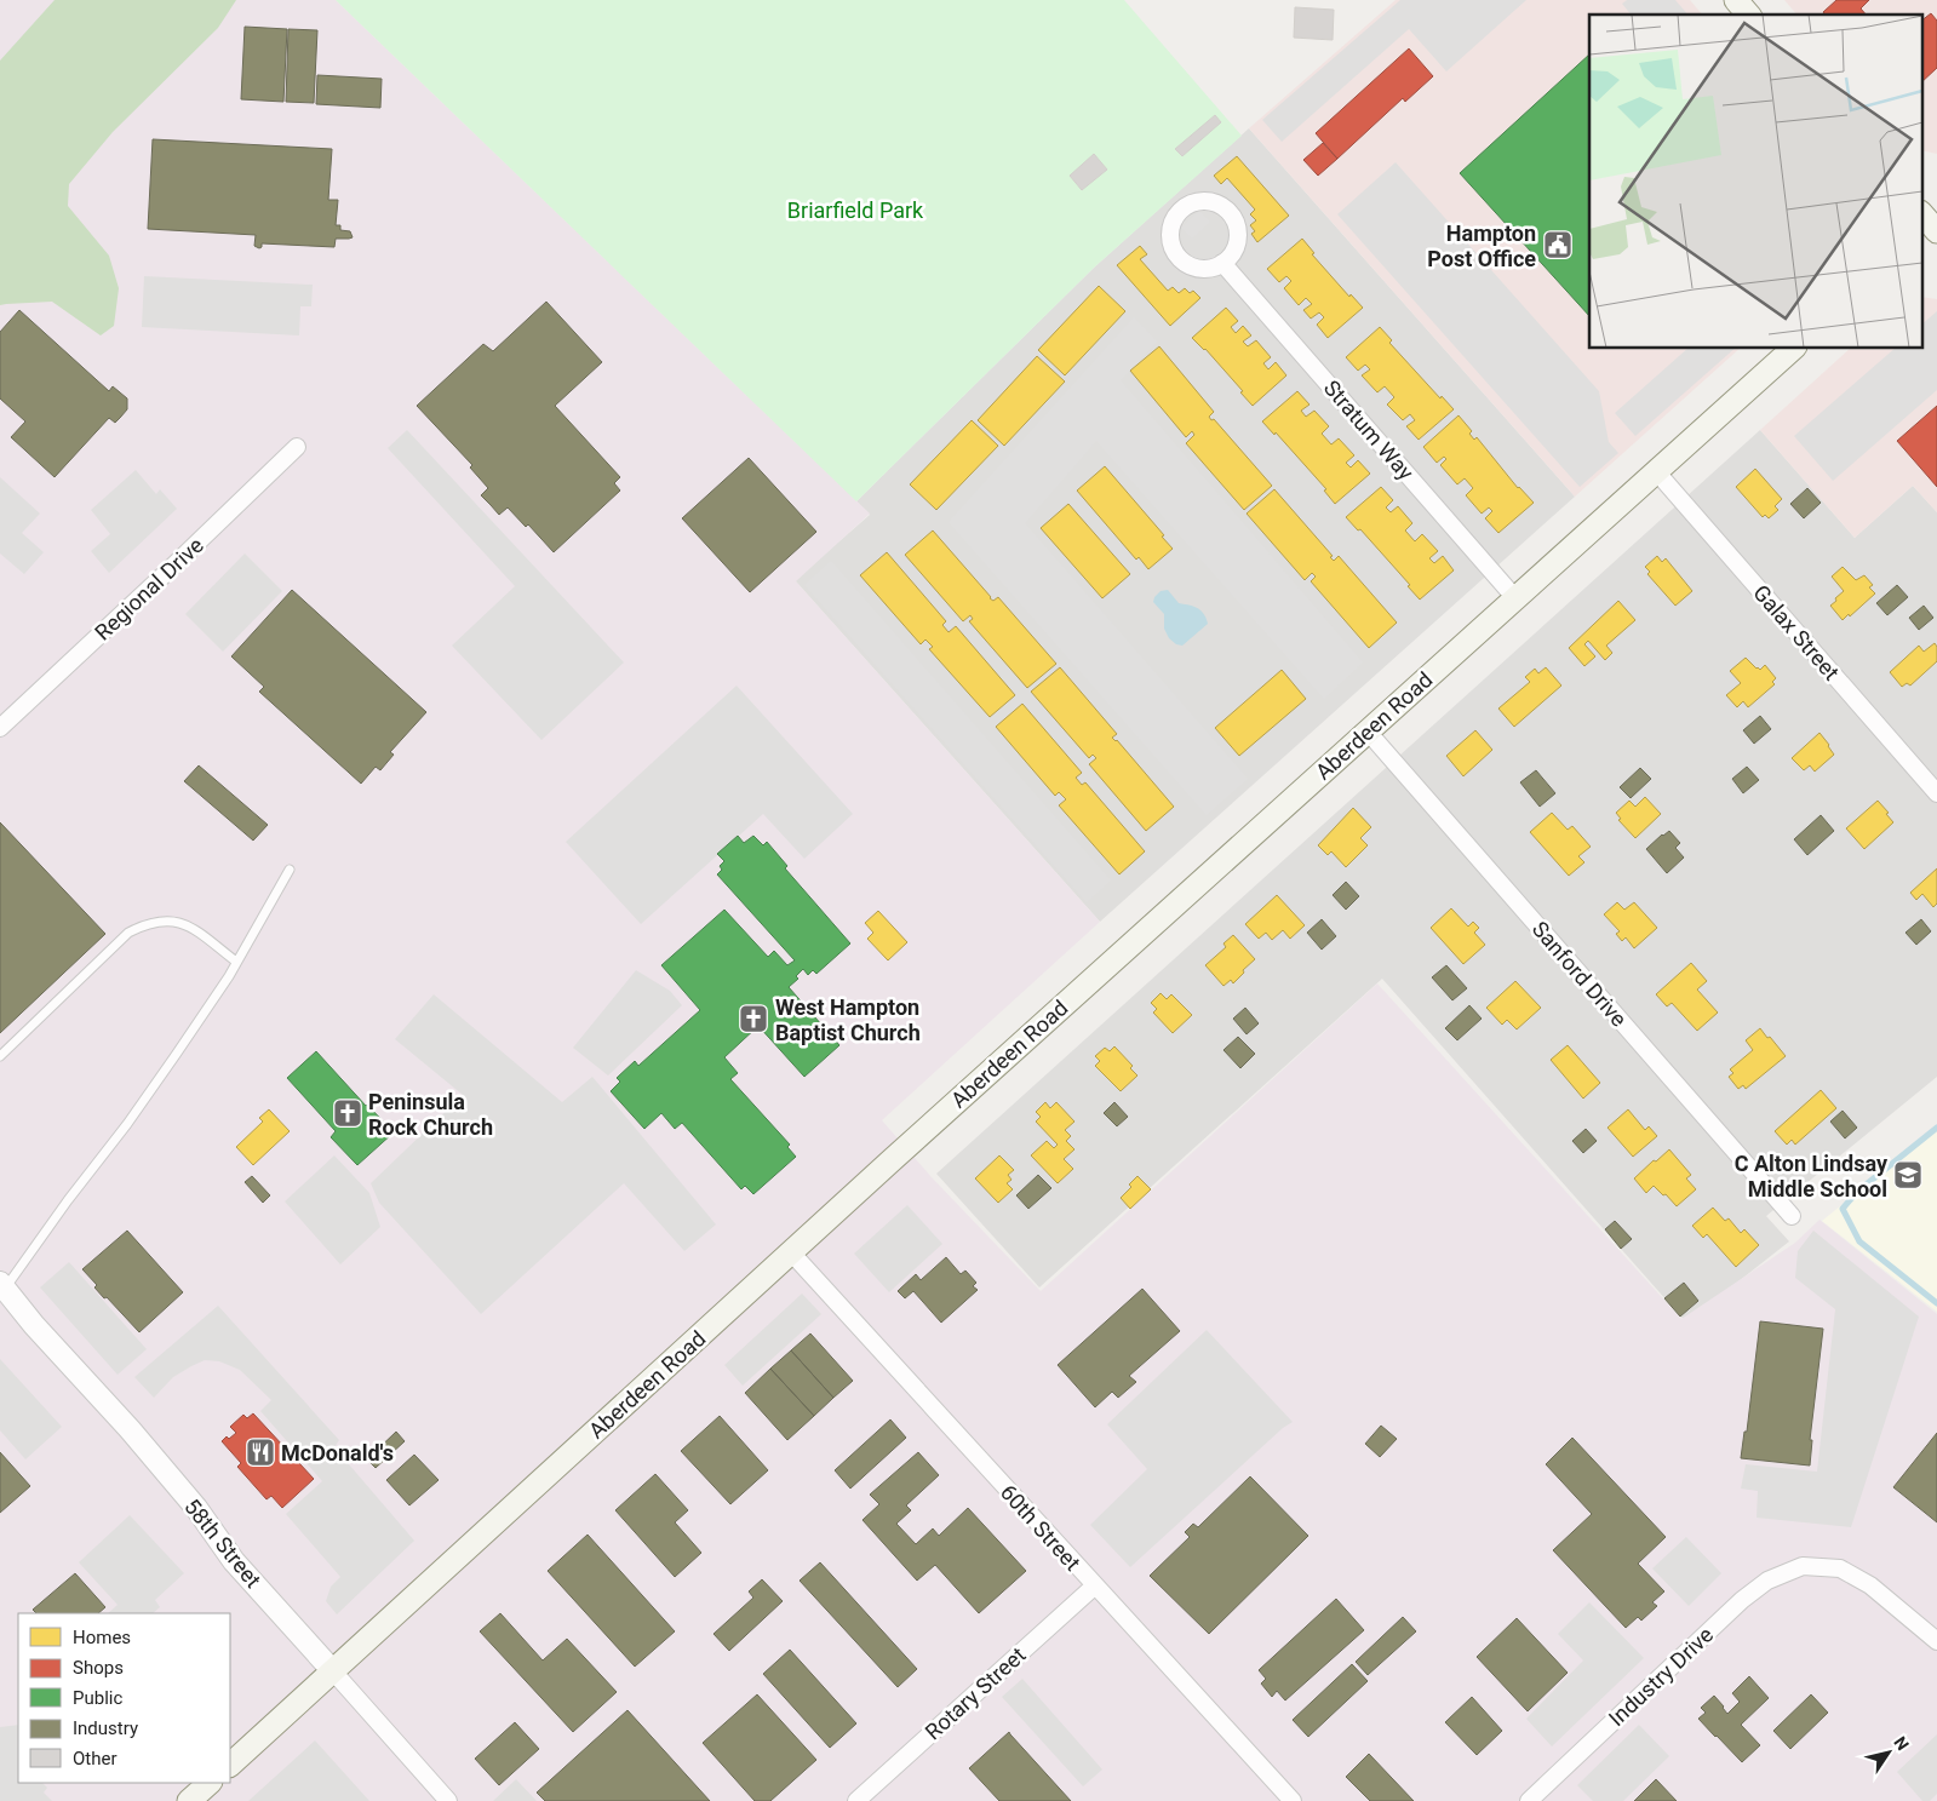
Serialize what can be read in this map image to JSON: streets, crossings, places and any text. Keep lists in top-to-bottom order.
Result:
{
  "streets": {
    "main road": ["Aberdeen Road"],
    "street": [
      "Stratum Way",
      "Regional Drive",
      "Galax Street",
      "Sanford Drive",
      "60th Street",
      "58th Street",
      "Industry Drive",
      "Rotary Street"
    ]
  },
  "crossings": [
    ["Stratum Way", "Aberdeen Road"],
    ["Galax Street", "Aberdeen Road"],
    ["Aberdeen Road", "Sanford Drive"],
    ["Aberdeen Road", "60th Street"],
    ["Aberdeen Road", "58th Street"],
    ["60th Street", "Rotary Street"]
  ],
  "parks": ["Briarfield Park"],
  "places": {
    "public building": ["Hampton Post Office"],
    "church": ["West Hampton Baptist Church", "Peninsula Rock Church"],
    "school or university": ["C Alton Lindsay Middle School"],
    "restaurant": ["McDonald's"]
  },
  "legend": [
    "Homes",
    "Shops",
    "Public",
    "Industry",
    "Other"
  ],
  "north": "top right"
}
